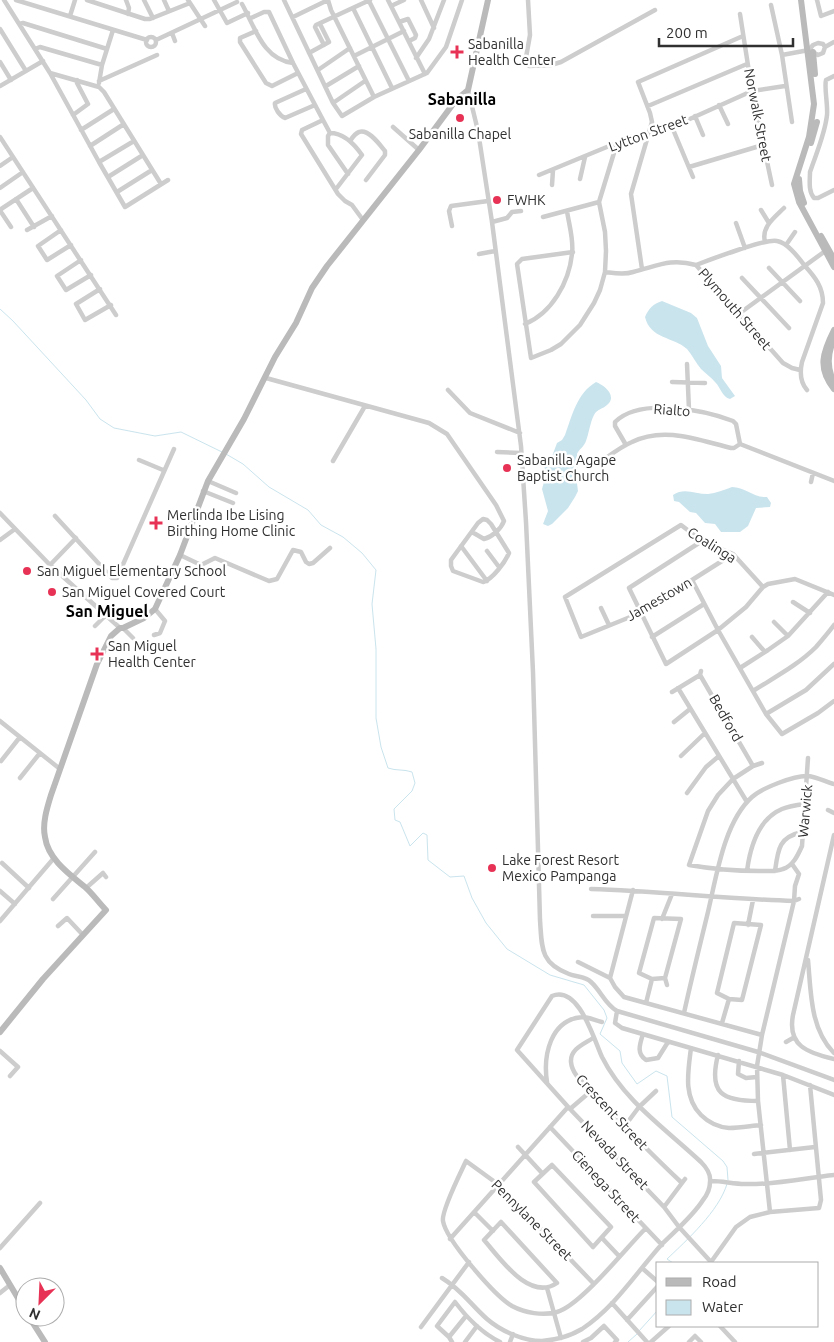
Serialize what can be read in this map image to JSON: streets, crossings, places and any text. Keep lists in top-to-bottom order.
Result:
{
  "streets": {
    "street": [
      "Norwalk Street",
      "Lytton Street",
      "Plymouth Street",
      "Rialto",
      "Coalinga",
      "Jamestown",
      "Bedford",
      "Warwick",
      "Crescent Street",
      "Nevada Street",
      "Cienega Street",
      "Pennylane Street"
    ]
  },
  "crossings": [
    ["Norwalk Street", "Lytton Street"],
    ["Coalinga", "Jamestown"],
    ["Crescent Street", "Nevada Street"]
  ],
  "districts": ["Sabanilla", "San Miguel"],
  "places": {
    "health": ["Sabanilla Health Center", "Merlinda Ibe Lising Birthing Home Clinic", "San Miguel Health Center"],
    "other": [
      "Sabanilla Chapel",
      "FWHK",
      "Sabanilla Agape Baptist Church",
      "San Miguel Elementary School",
      "San Miguel Covered Court",
      "Lake Forest Resort Mexico Pampanga"
    ]
  },
  "legend": ["Road", "Water"],
  "scale_bar": "200 m",
  "north": "bottom left"
}
